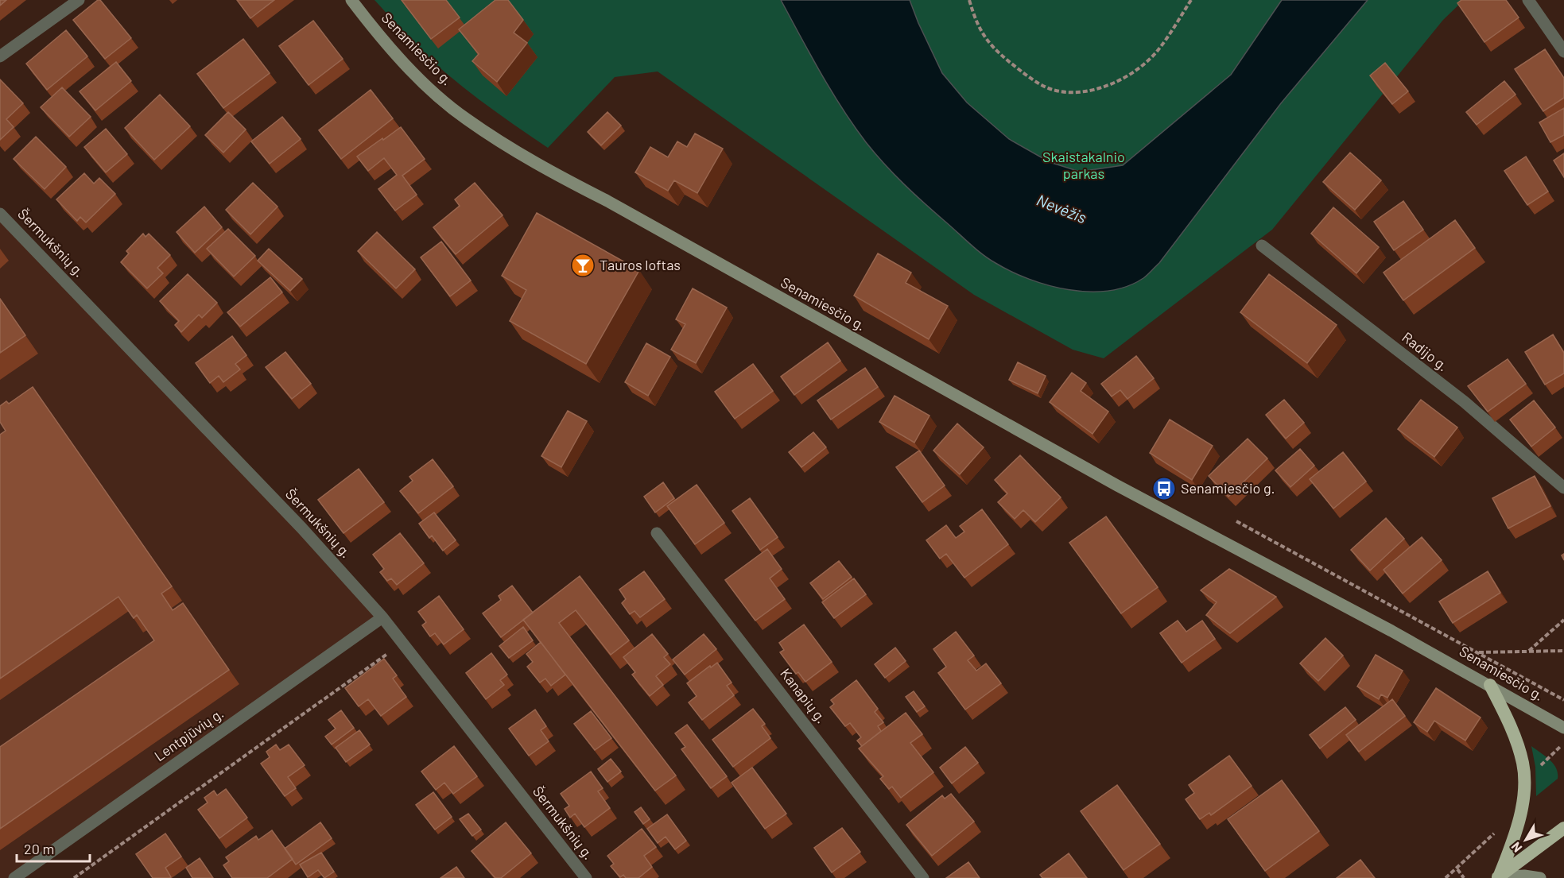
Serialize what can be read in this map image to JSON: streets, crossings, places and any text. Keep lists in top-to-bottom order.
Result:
{
  "streets": {
    "main road": ["Senamiesčio g."],
    "street": [
      "Šermukšnių g.",
      "Radijo g.",
      "Kanapių g.",
      "Lentpjūvių g."
    ]
  },
  "crossings": [
    ["Šermukšnių g.", "Lentpjūvių g."]
  ],
  "water": ["Nevėžis"],
  "parks": ["Skaistakalnio parkas"],
  "places": {
    "bar": ["Tauros loftas"],
    "bus stop": ["Senamiesčio g."]
  },
  "scale_bar": "20 m",
  "north": "bottom left"
}
